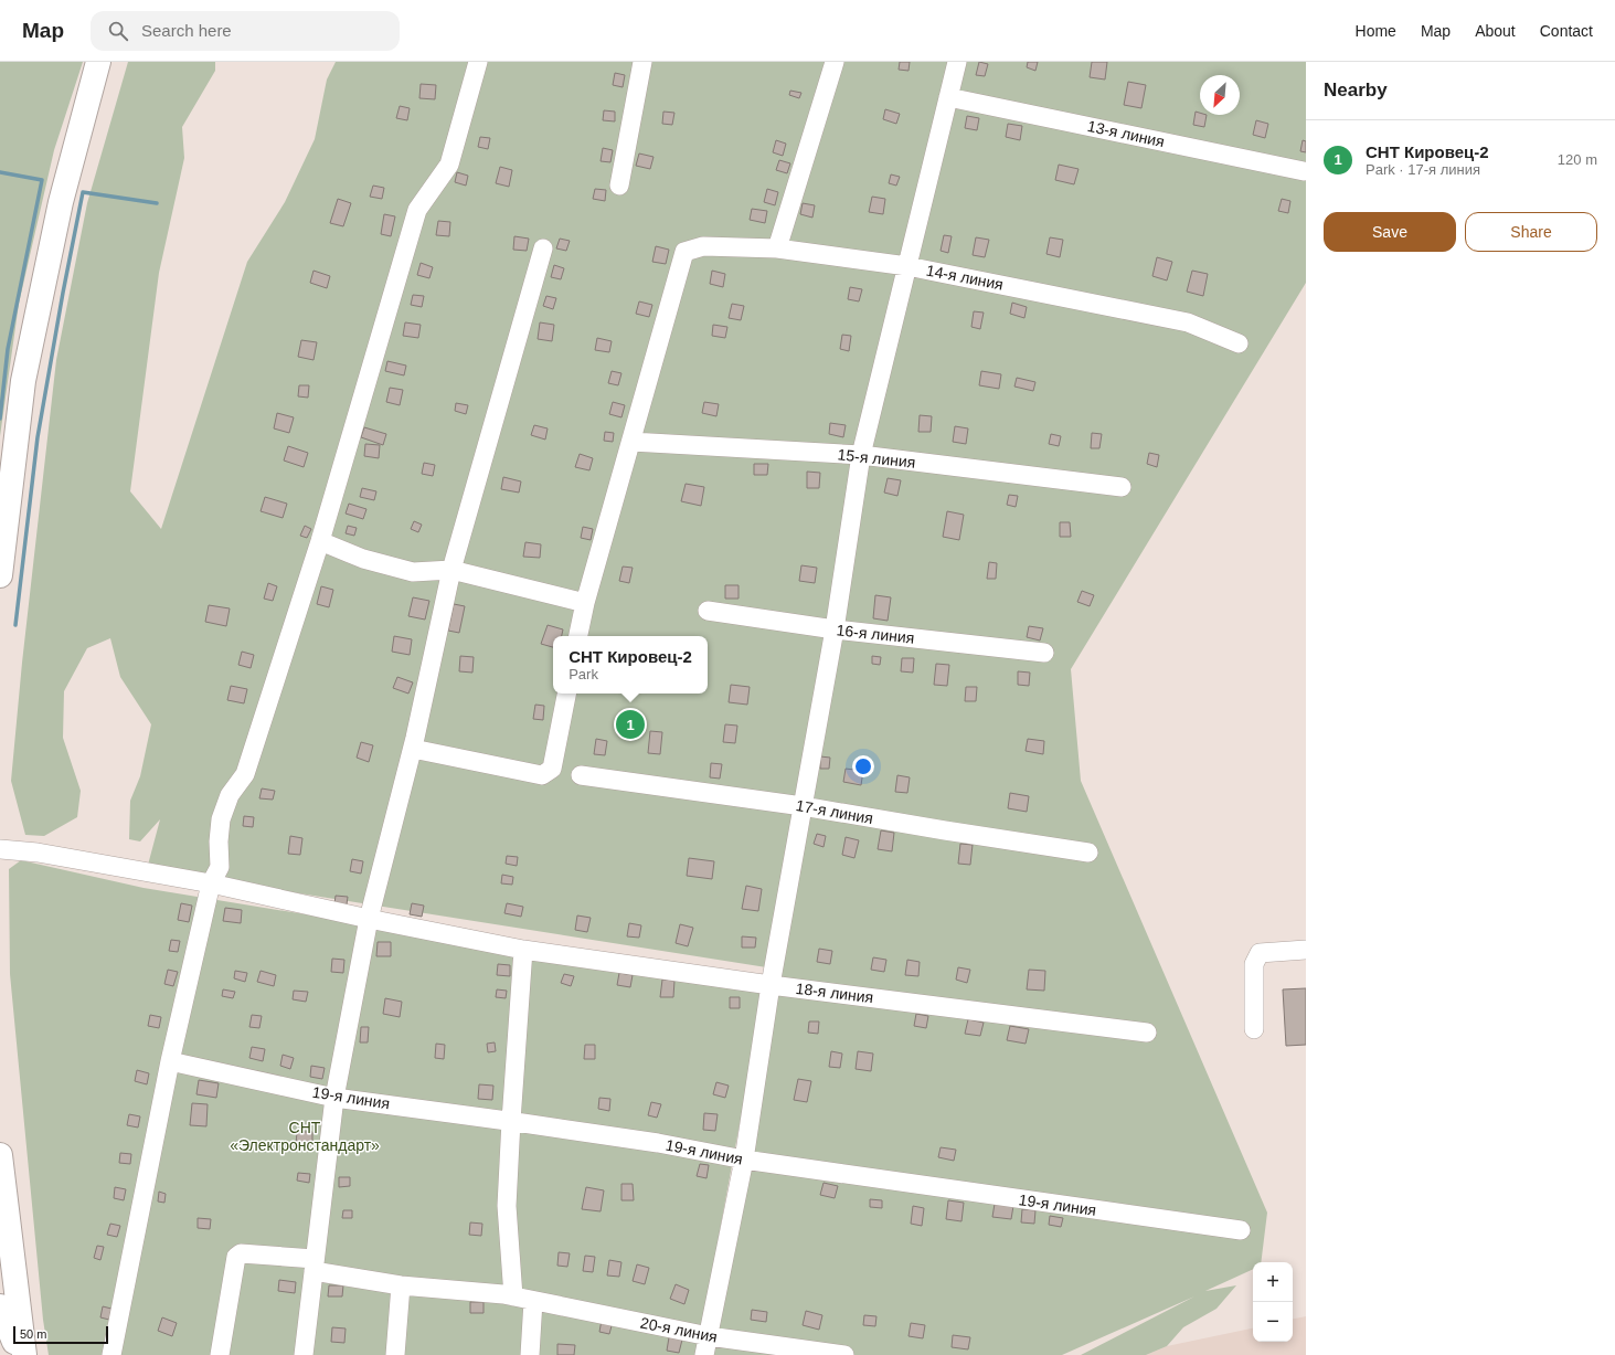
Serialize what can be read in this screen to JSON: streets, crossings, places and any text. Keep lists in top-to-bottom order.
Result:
{
  "streets": {
    "street": [
      "13-я линия",
      "14-я линия",
      "15-я линия",
      "16-я линия",
      "17-я линия",
      "18-я линия",
      "19-я линия",
      "20-я линия"
    ]
  },
  "crossings": [
    ["14-я линия", "15-я линия"]
  ],
  "parks": ["СНТ «Электронстандарт»"],
  "scale_bar": "50 m",
  "north": "bottom left",
  "page": {
    "header": "Map",
    "search": "Search here",
    "nav": [
      "Home",
      "Map",
      "About",
      "Contact"
    ],
    "heading": "Nearby",
    "list": [
      {
        "mark": "1",
        "name": "СНТ Кировец-2",
        "note": "Park · 17-я линия",
        "value": "120 m"
      }
    ],
    "buttons": ["Save", "Share"],
    "popup": ["СНТ Кировец-2", "Park"],
    "pins": "1",
    "map_buttons": ["+", "−"],
    "scale": "50 m"
  }
}
